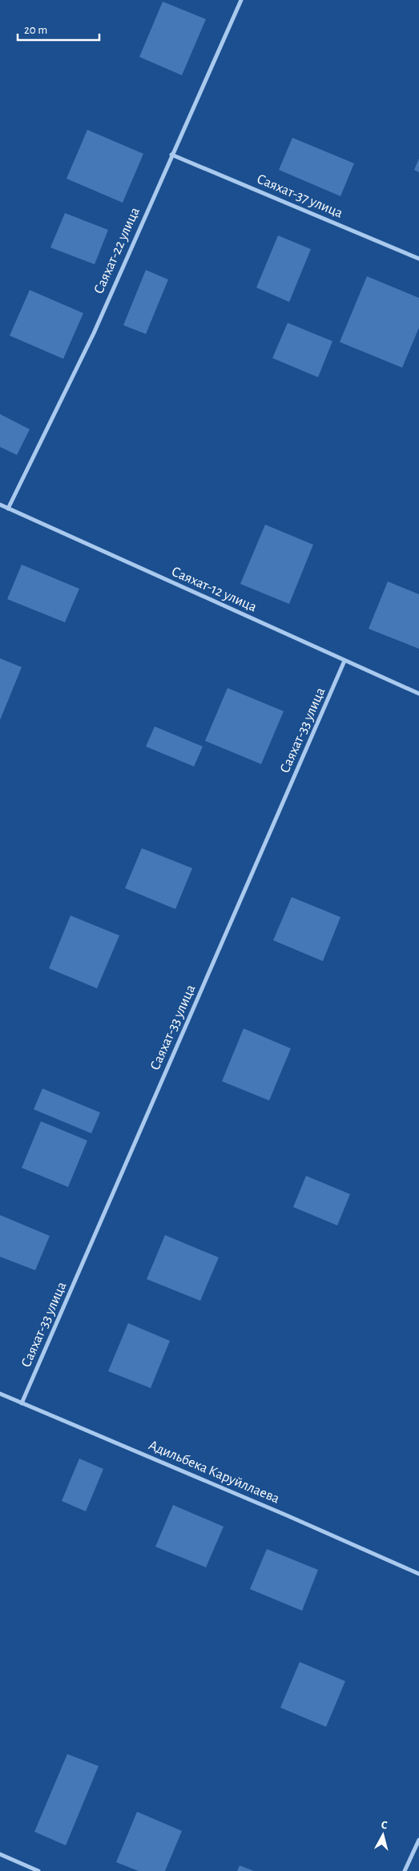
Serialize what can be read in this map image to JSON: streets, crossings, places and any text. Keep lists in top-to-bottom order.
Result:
{
  "streets": {
    "street": [
      "Саяхат-37 улица",
      "Саяхат-22 улица",
      "Саяхат-12 улица",
      "Саяхат-33 улица",
      "Адильбека Каруйллаева"
    ]
  },
  "crossings": [
    ["Саяхат-37 улица", "Саяхат-22 улица"],
    ["Саяхат-22 улица", "Саяхат-12 улица"],
    ["Саяхат-12 улица", "Саяхат-33 улица"],
    ["Саяхат-33 улица", "Адильбека Каруйллаева"]
  ],
  "scale_bar": "20 m",
  "north": "top"
}
